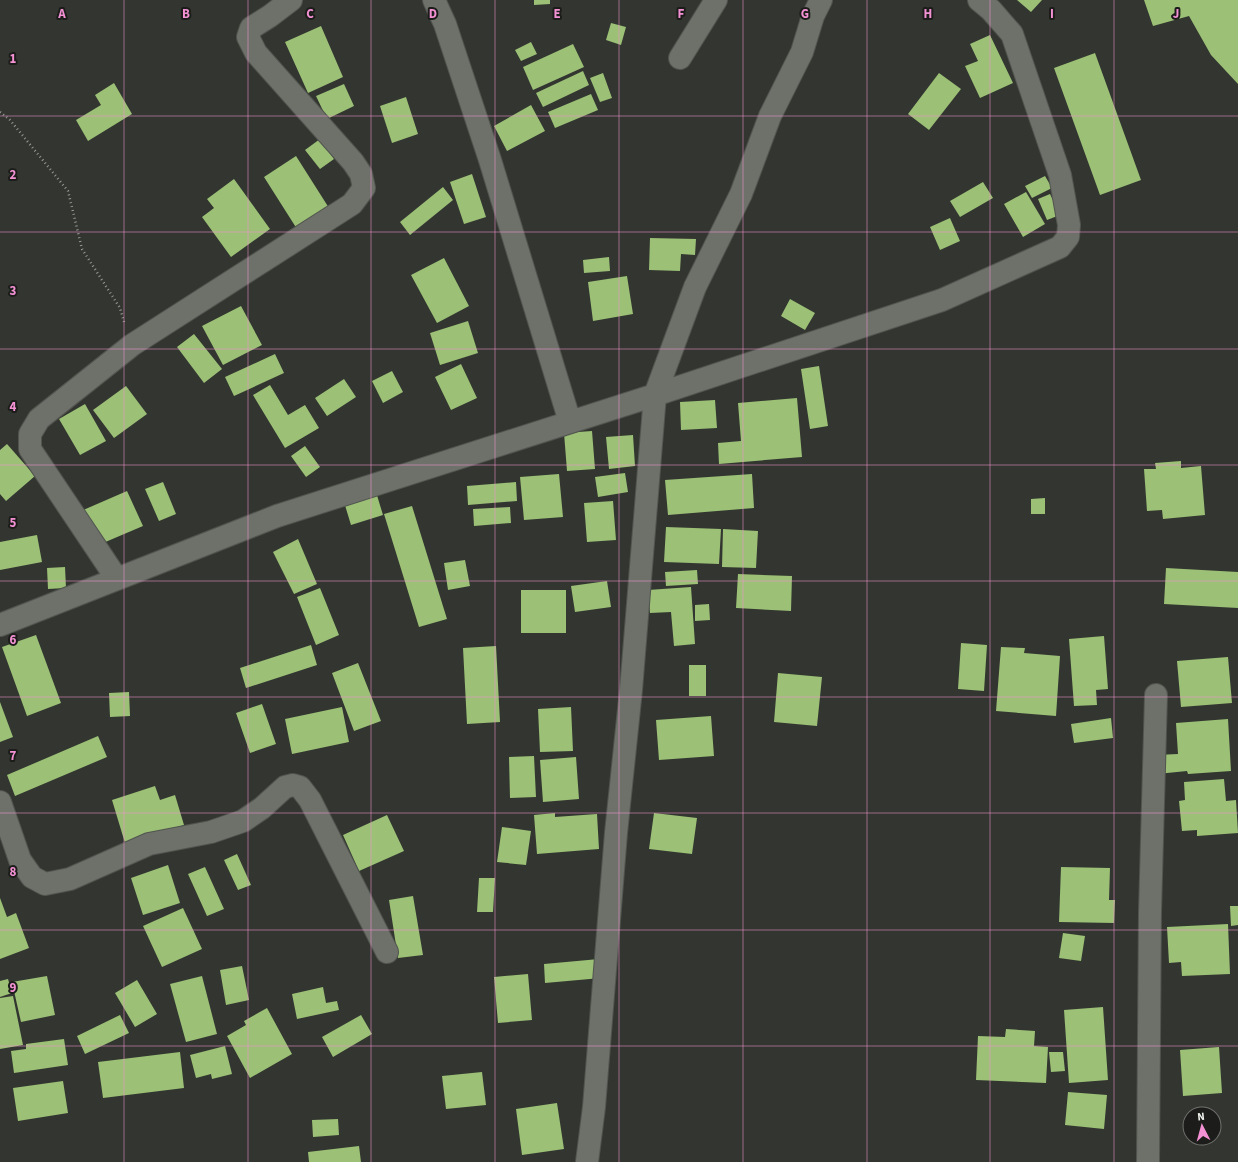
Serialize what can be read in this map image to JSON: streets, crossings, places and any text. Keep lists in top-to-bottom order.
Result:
{
  "north": "top",
  "grid": {
    "columns": [
      "A",
      "B",
      "C",
      "D",
      "E",
      "F",
      "G",
      "H",
      "I",
      "J"
    ],
    "rows": [
      "1",
      "2",
      "3",
      "4",
      "5",
      "6",
      "7",
      "8",
      "9"
    ]
  }
}
